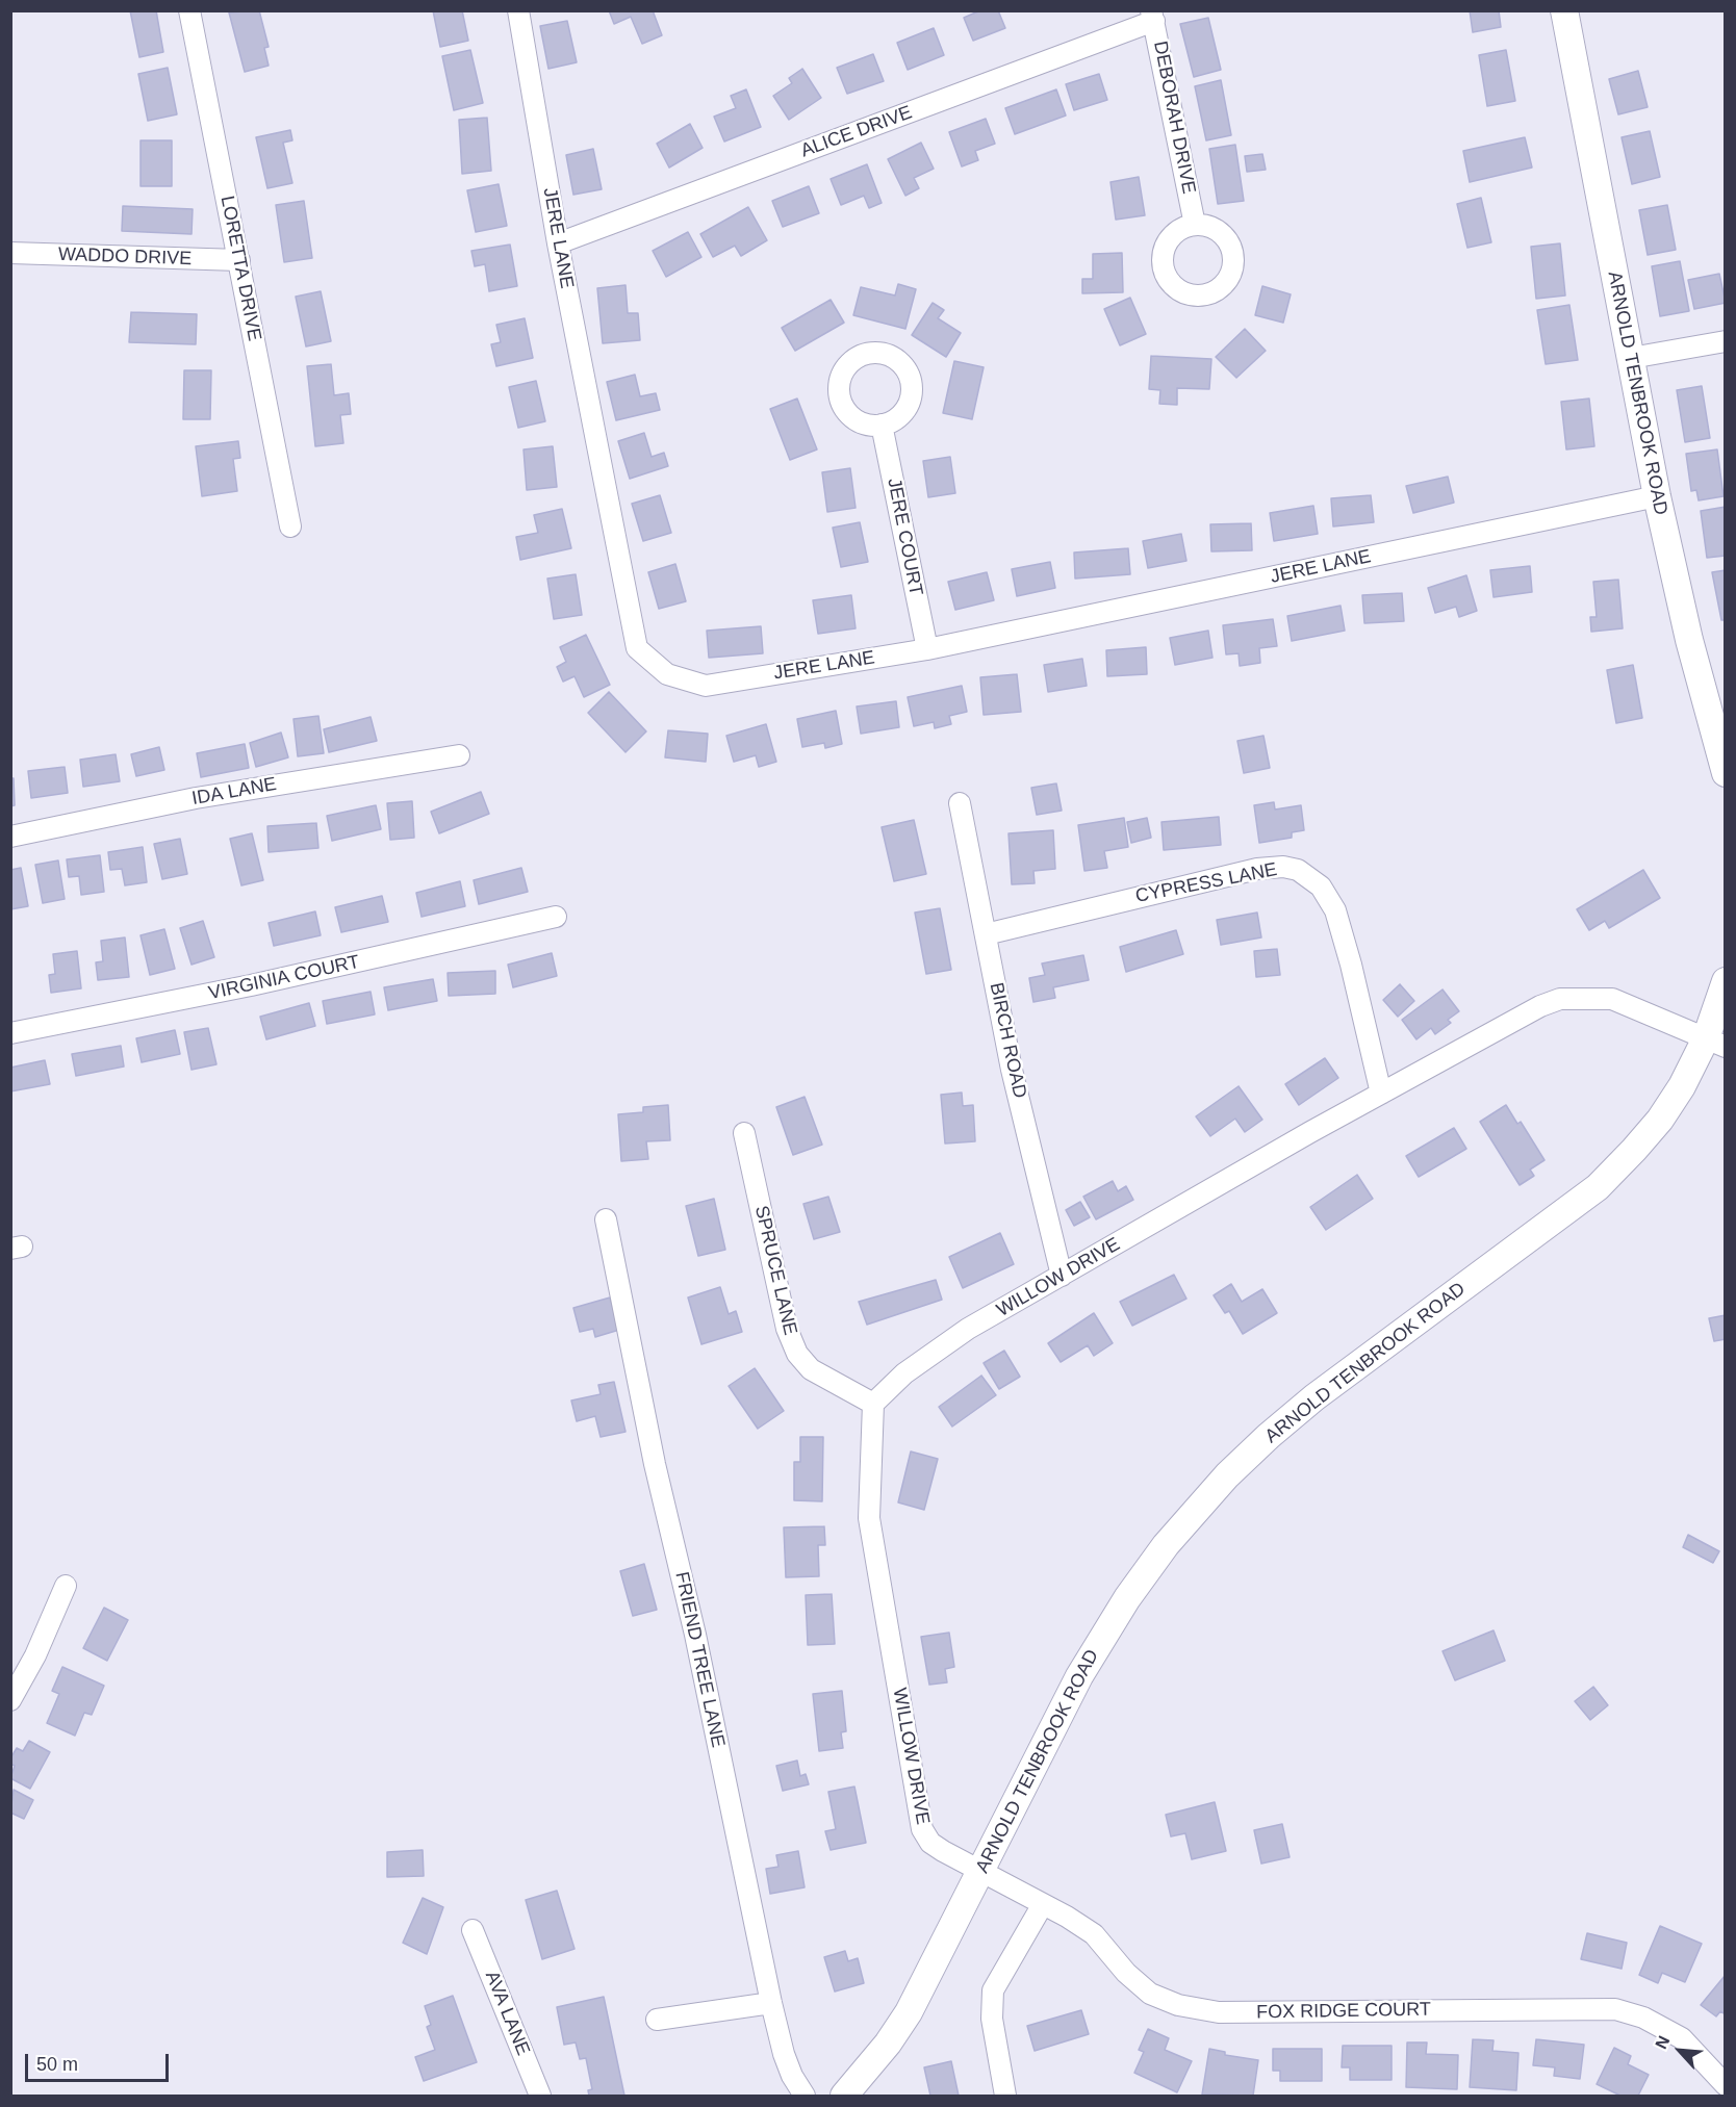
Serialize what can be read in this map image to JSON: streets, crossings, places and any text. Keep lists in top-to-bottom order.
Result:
{
  "streets": {
    "street": [
      "DEBORAH DRIVE",
      "ALICE DRIVE",
      "JERE LANE",
      "WADDO DRIVE",
      "LORETTA DRIVE",
      "ARNOLD TENBROOK ROAD",
      "JERE COURT",
      "IDA LANE",
      "CYPRESS LANE",
      "VIRGINIA COURT",
      "BIRCH ROAD",
      "SPRUCE LANE",
      "WILLOW DRIVE",
      "FRIEND TREE LANE",
      "FOX RIDGE COURT",
      "AVA LANE"
    ]
  },
  "crossings": [
    ["DEBORAH DRIVE", "ALICE DRIVE"],
    ["ALICE DRIVE", "JERE LANE"],
    ["JERE LANE", "ARNOLD TENBROOK ROAD"],
    ["JERE LANE", "JERE COURT"],
    ["WADDO DRIVE", "LORETTA DRIVE"],
    ["ARNOLD TENBROOK ROAD", "WILLOW DRIVE"],
    ["ARNOLD TENBROOK ROAD", "FOX RIDGE COURT"],
    ["CYPRESS LANE", "BIRCH ROAD"],
    ["CYPRESS LANE", "WILLOW DRIVE"],
    ["BIRCH ROAD", "WILLOW DRIVE"],
    ["SPRUCE LANE", "WILLOW DRIVE"],
    ["WILLOW DRIVE", "FOX RIDGE COURT"]
  ],
  "scale_bar": "50 m",
  "north": "top left"
}
